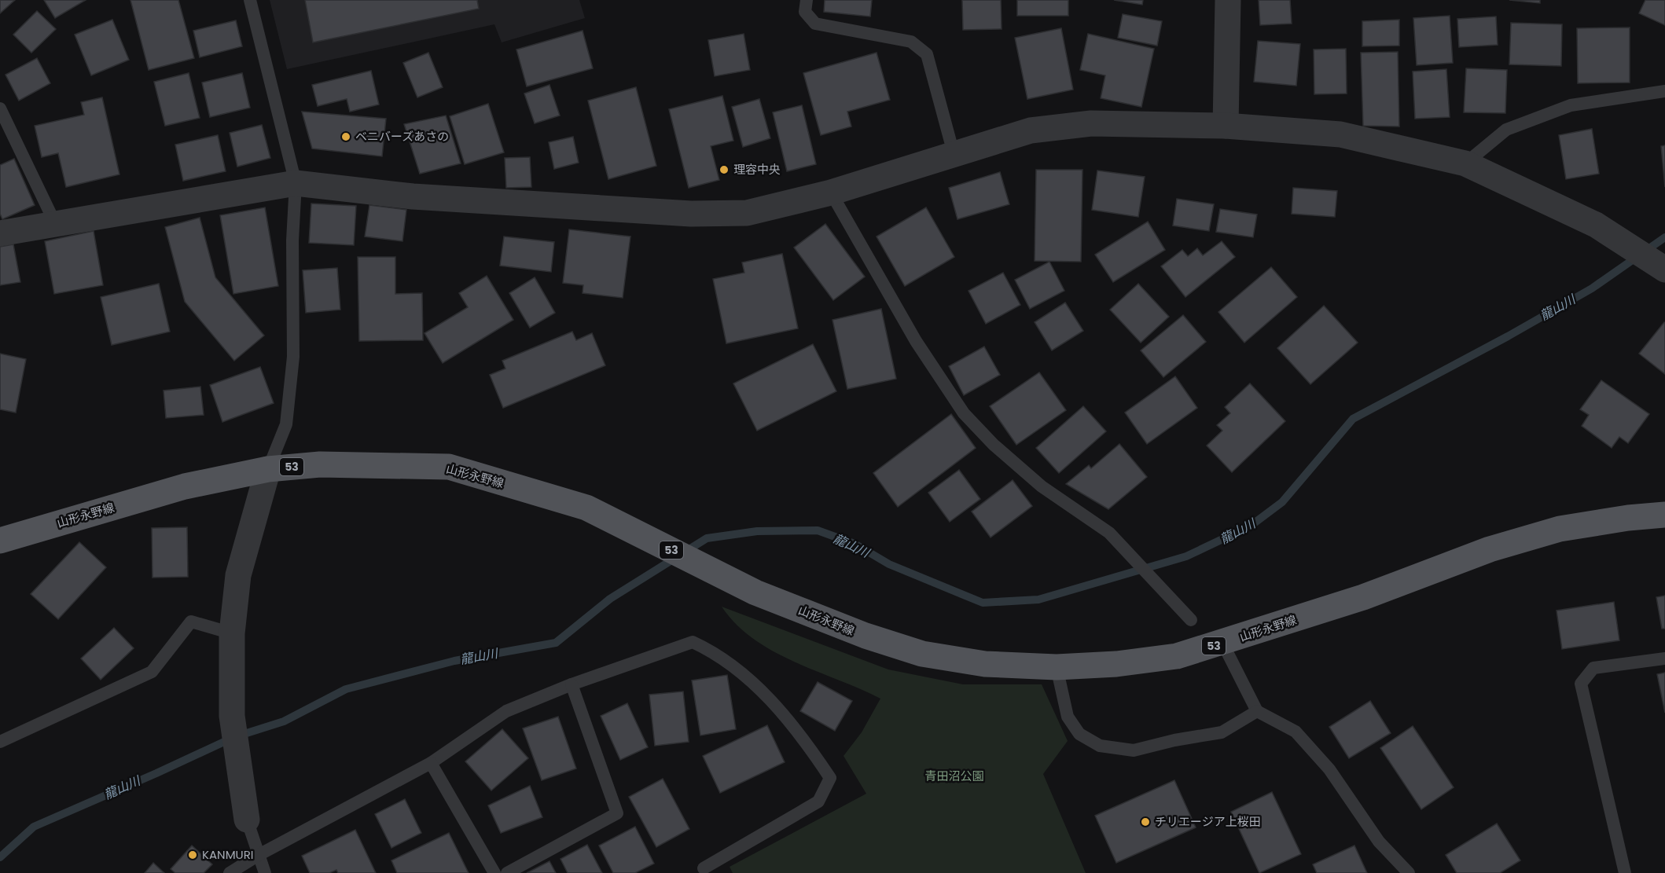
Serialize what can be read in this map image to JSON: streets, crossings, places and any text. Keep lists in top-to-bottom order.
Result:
{
  "streets": {
    "main road": ["53", "山形永野線"]
  },
  "water": ["龍山川"],
  "parks": ["青田沼公園"],
  "places": [
    "ベニバーズあさの",
    "理容中央",
    "チリエージア上桜田",
    "KANMURI"
  ]
}
